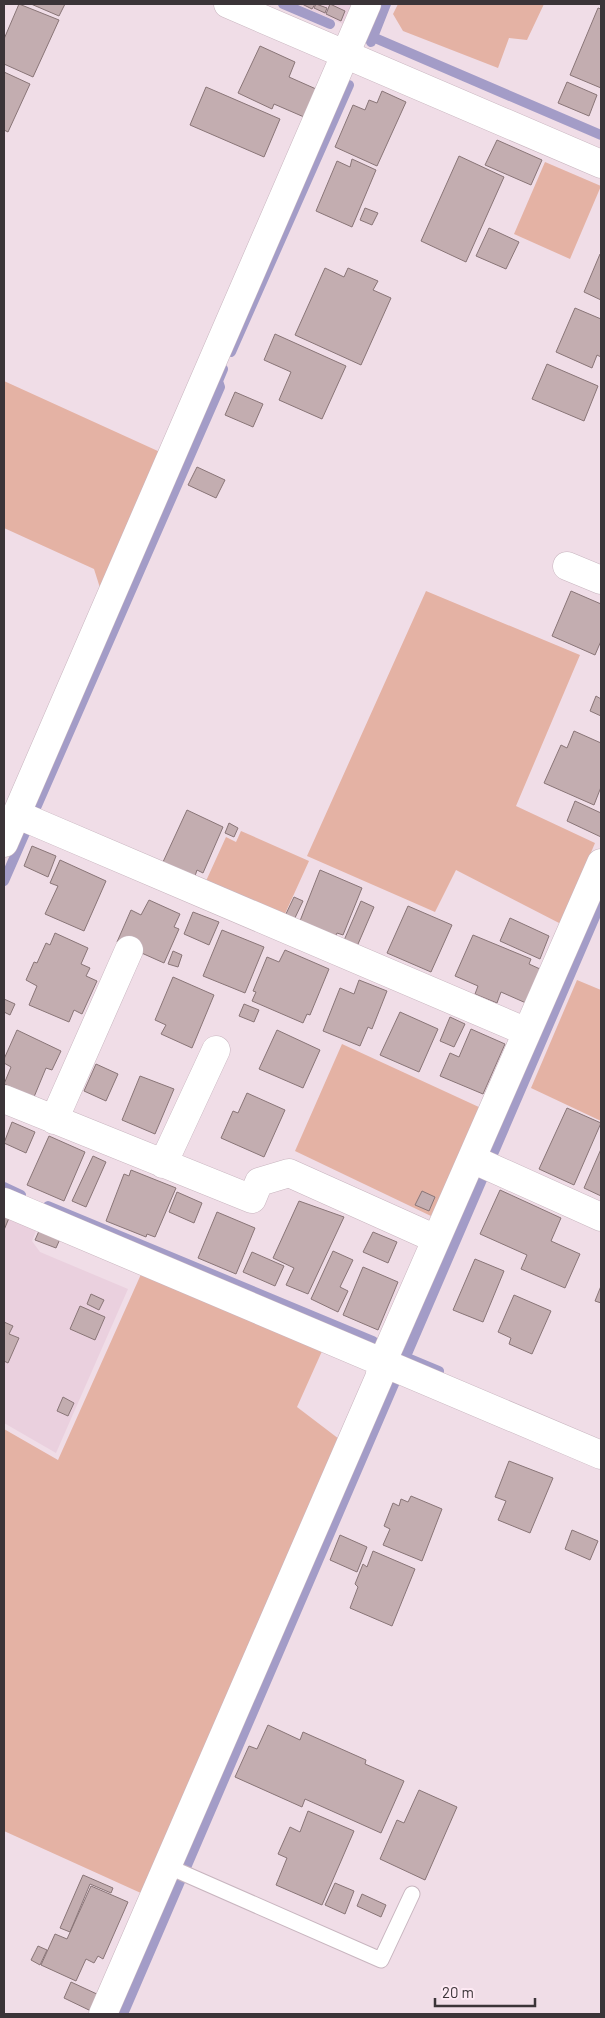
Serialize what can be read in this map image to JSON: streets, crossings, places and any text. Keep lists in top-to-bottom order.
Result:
{
  "scale_bar": "20 m"
}
